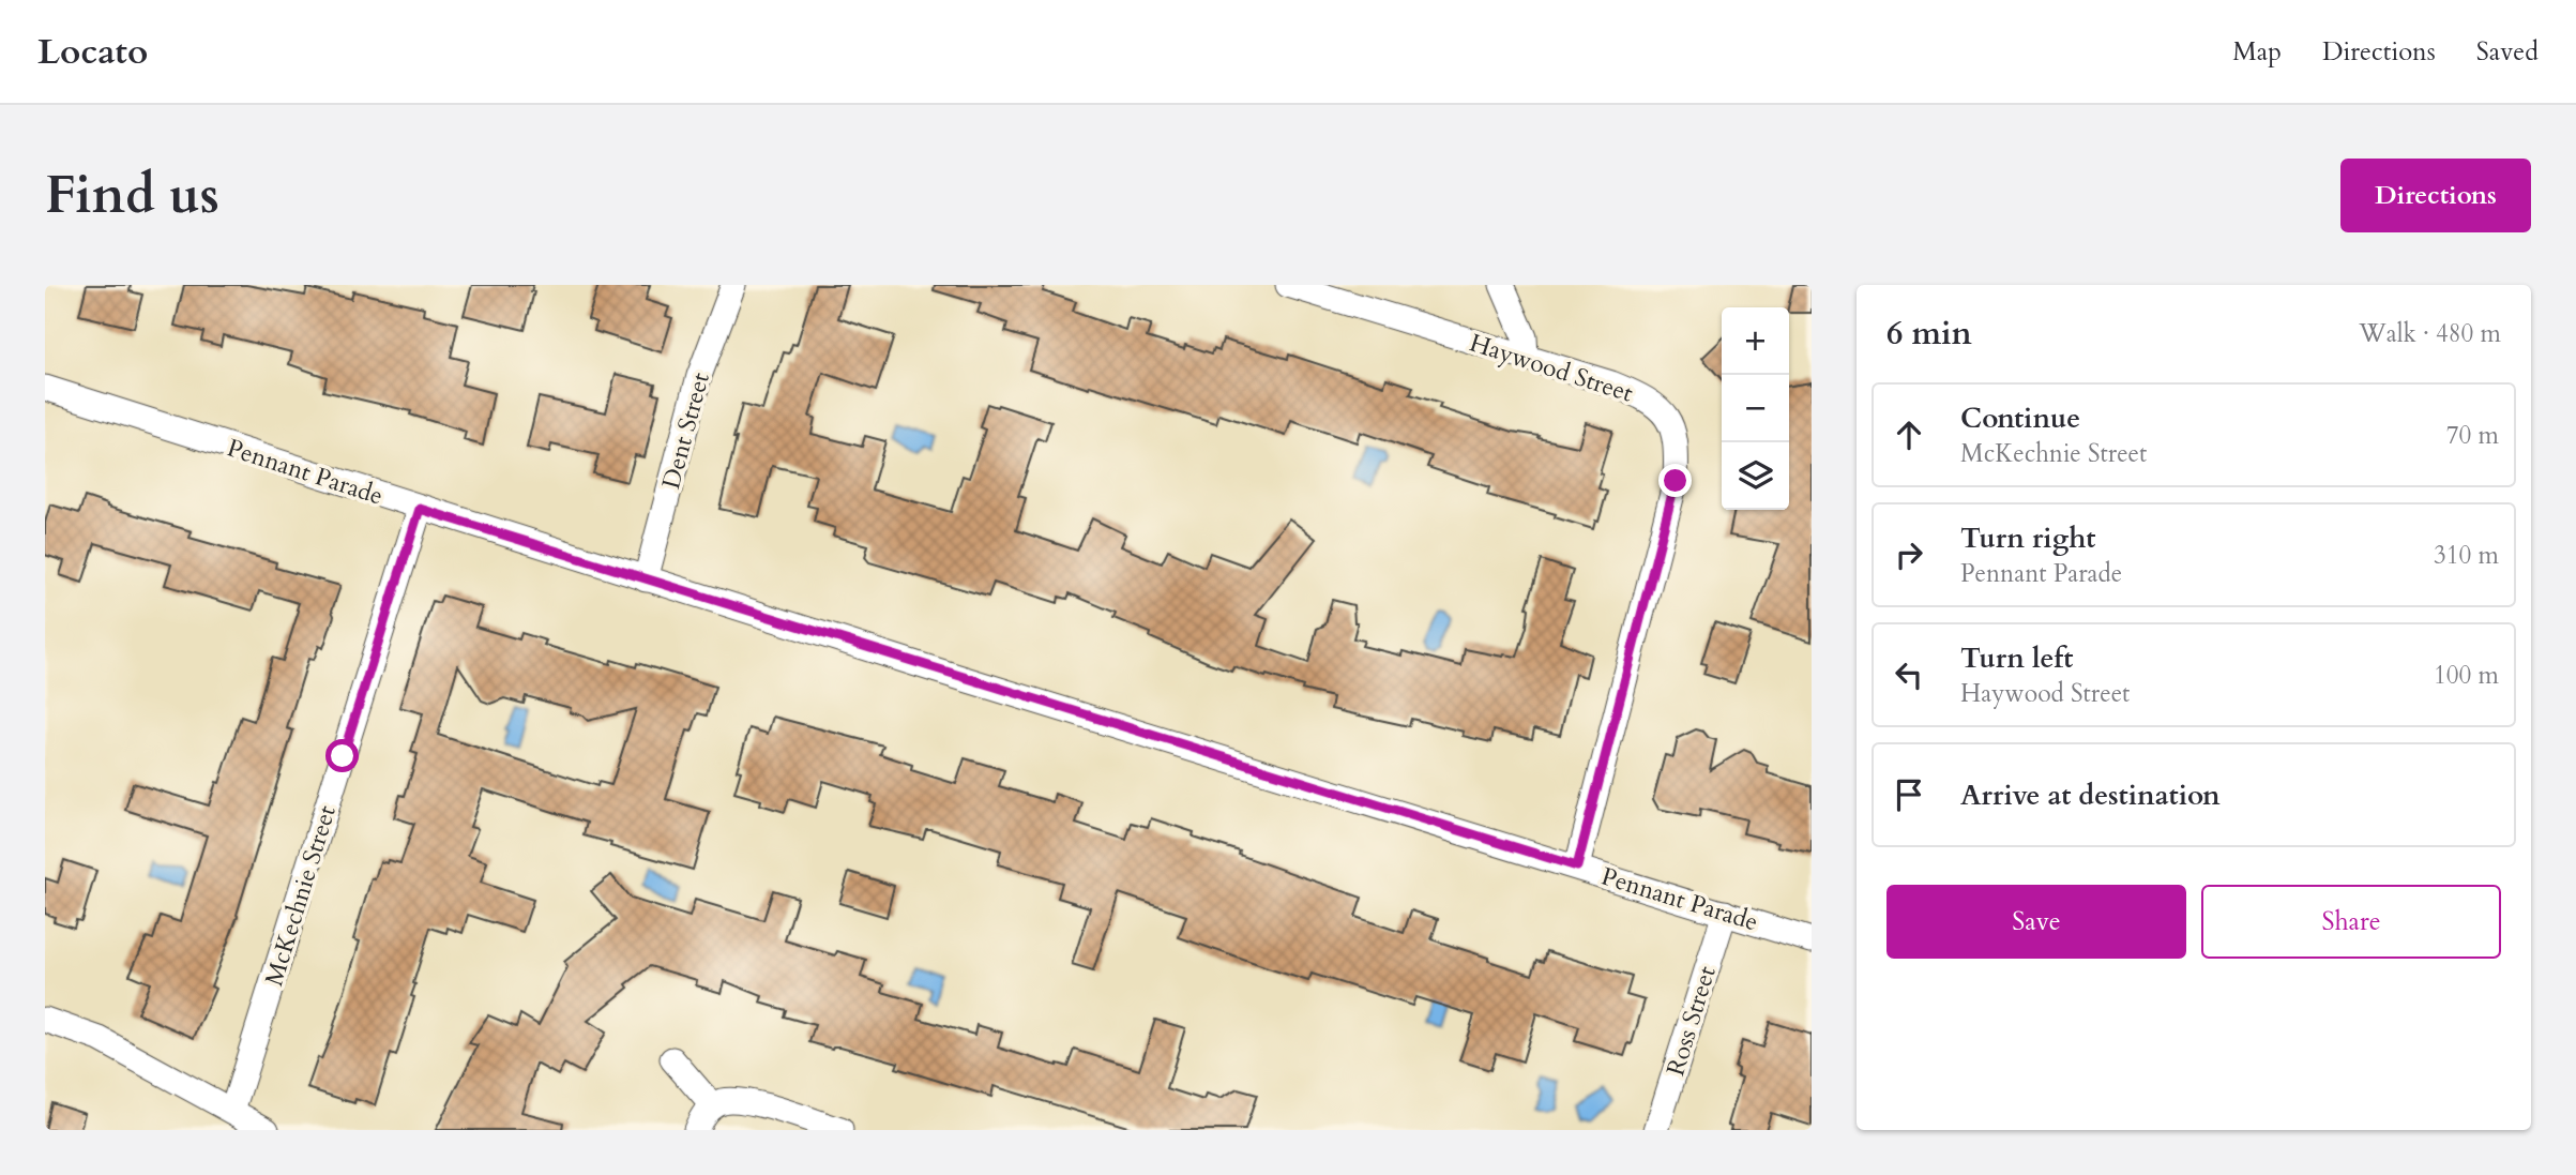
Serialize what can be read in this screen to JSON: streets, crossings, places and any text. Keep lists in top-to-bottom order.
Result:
{
  "streets": {
    "street": [
      "Haywood Street",
      "Dent Street",
      "Pennant Parade",
      "McKechnie Street",
      "Ross Street"
    ]
  },
  "crossings": [
    ["Haywood Street", "Pennant Parade"],
    ["Dent Street", "Pennant Parade"],
    ["Pennant Parade", "McKechnie Street"],
    ["Pennant Parade", "Ross Street"]
  ],
  "page": {
    "header": "Locato",
    "nav": ["Map", "Directions", "Saved"],
    "buttons": [
      "Directions",
      ["Save", "Share"]
    ],
    "title": "Find us",
    "heading": ["6 min", "Walk · 480 m"],
    "map_buttons": ["+", "−"],
    "list": [
      ["Continue", "McKechnie Street", "70 m"],
      ["Turn right", "Pennant Parade", "310 m"],
      ["Turn left", "Haywood Street", "100 m"],
      "Arrive at destination"
    ]
  }
}
